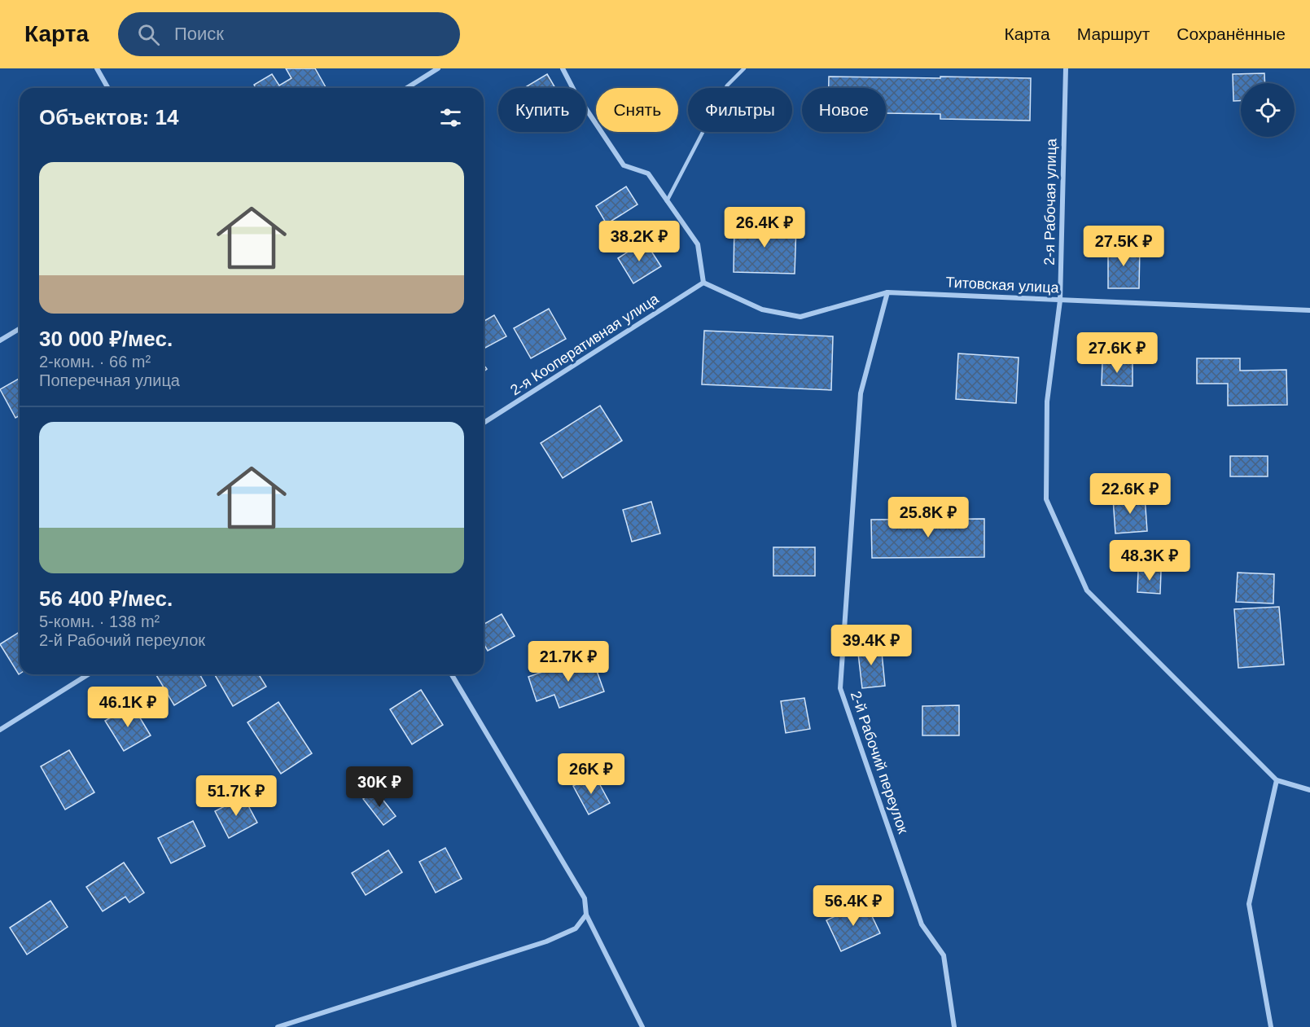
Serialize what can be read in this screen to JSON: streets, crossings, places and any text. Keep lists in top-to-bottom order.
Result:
{
  "streets": {
    "street": [
      "2-я Рабочая улица",
      "Титовская улица",
      "2-я Кооперативная улица",
      "2-й Рабочий переулок"
    ]
  },
  "crossings": [
    ["2-я Рабочая улица", "Титовская улица"],
    ["Титовская улица", "2-я Кооперативная улица"],
    ["Титовская улица", "2-й Рабочий переулок"]
  ],
  "page": {
    "header": "Карта",
    "search": "Поиск",
    "nav": ["Карта", "Маршрут", "Сохранённые"],
    "chip": [
      "Купить",
      "Снять",
      "Фильтры",
      "Новое"
    ],
    "heading": "Объектов: 14",
    "list": [
      {
        "name": "30 000 ₽/мес.",
        "note": "2-комн. · 66 m² · Поперечная улица"
      },
      {
        "name": "56 400 ₽/мес.",
        "note": "5-комн. · 138 m² · 2-й Рабочий переулок"
      }
    ],
    "price": [
      "26.4K ₽",
      "38.2K ₽",
      "27.5K ₽",
      "27.6K ₽",
      "22.6K ₽",
      "25.8K ₽",
      "48.3K ₽",
      "39.4K ₽",
      "21.7K ₽",
      "46.1K ₽",
      "26K ₽",
      "30K ₽",
      "51.7K ₽",
      "56.4K ₽"
    ]
  }
}
